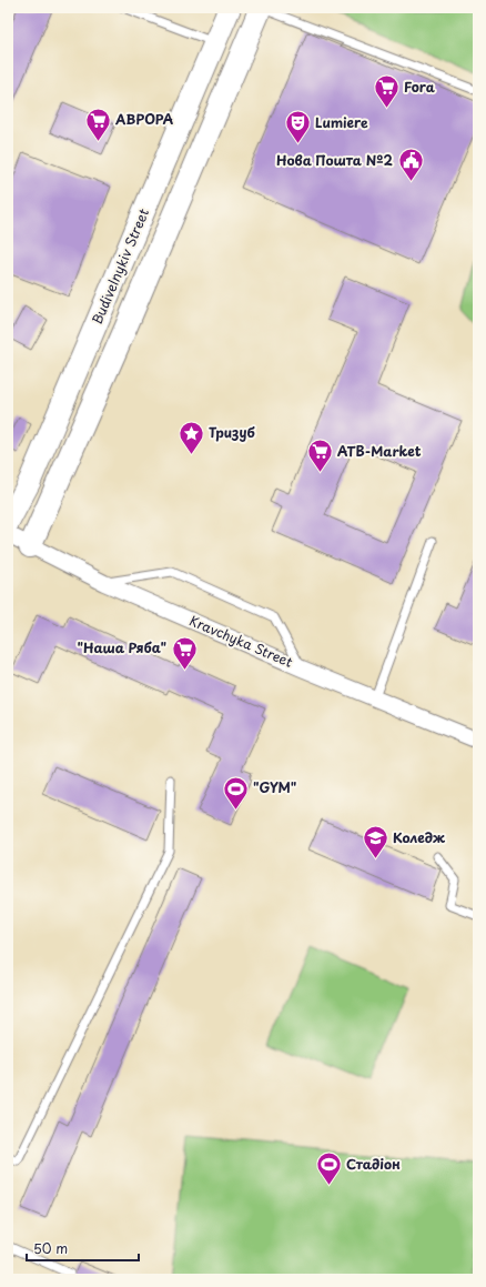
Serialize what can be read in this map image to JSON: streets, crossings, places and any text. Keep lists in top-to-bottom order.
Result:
{
  "streets": {
    "street": ["Budivelnykiv Street", "Kravchyka Street"]
  },
  "places": {
    "supermarket": [
      "Fora",
      "АВРОРА",
      "ATB-Market",
      "\"Наша Ряба\""
    ],
    "theatre": ["Lumiere"],
    "public building": ["Нова Пошта №2"],
    "place": ["Тризуб"],
    "sports": ["\"GYM\"", "Стадіон"],
    "school or university": ["Коледж"]
  },
  "scale_bar": "50 m"
}
